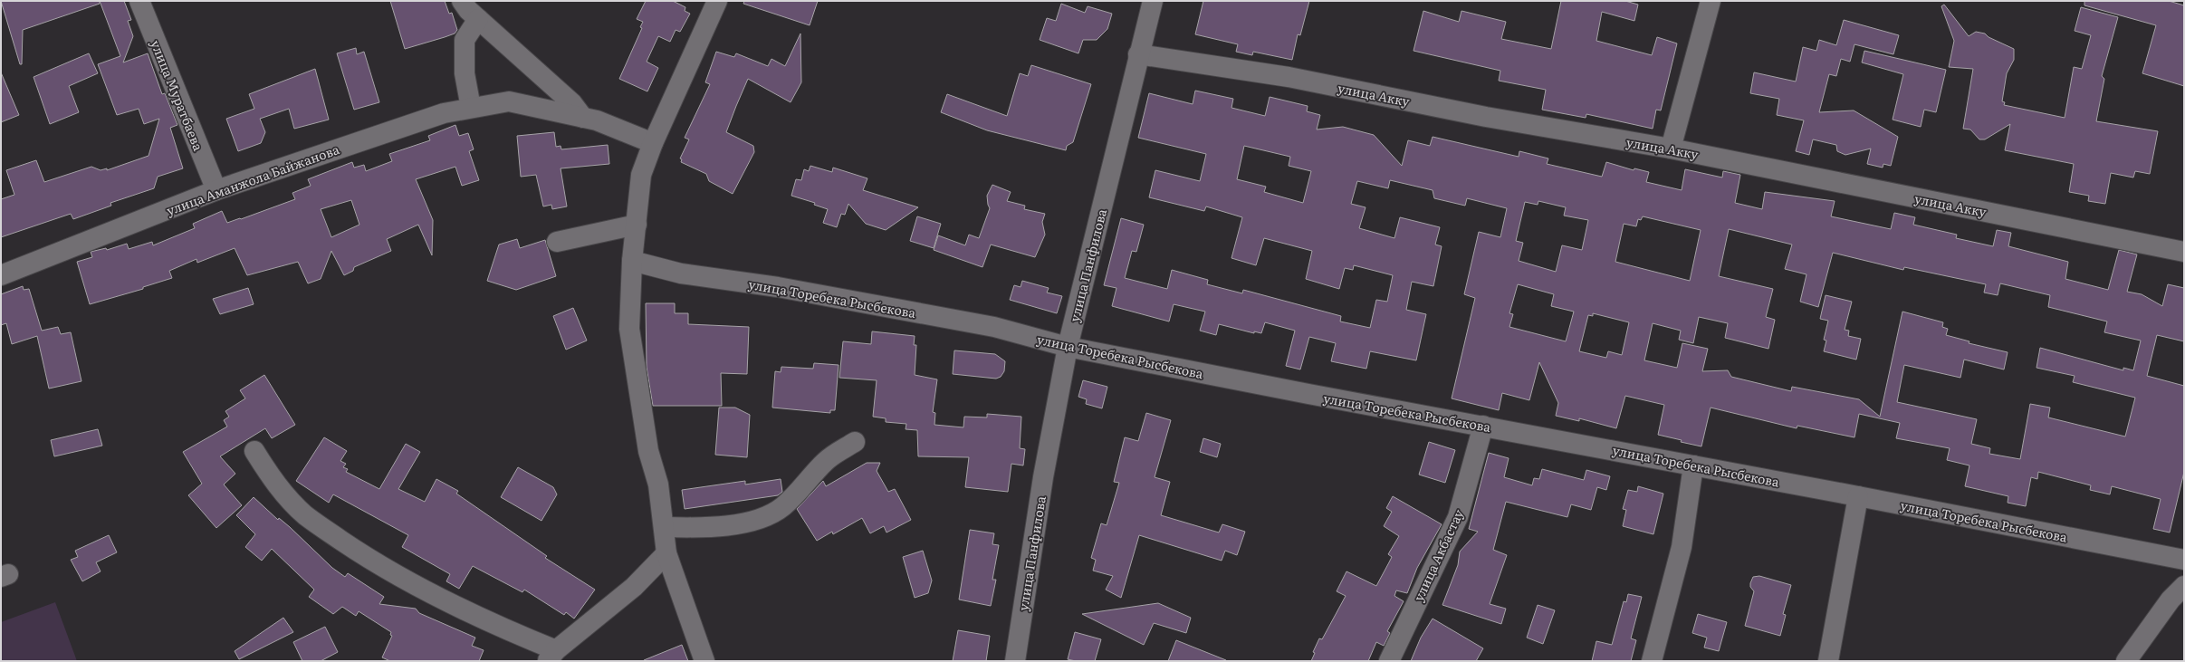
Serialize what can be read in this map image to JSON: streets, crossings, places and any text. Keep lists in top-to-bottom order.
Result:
{
  "streets": {
    "street": [
      "улица Акку",
      "улица Муратбаева",
      "улица Аманжола Байжанова",
      "улица Панфилова",
      "улица Торебека Рысбекова",
      "улица Акбастау"
    ]
  },
  "crossings": [
    ["улица Акку", "улица Панфилова"],
    ["улица Муратбаева", "улица Аманжола Байжанова"],
    ["улица Панфилова", "улица Торебека Рысбекова"],
    ["улица Торебека Рысбекова", "улица Акбастау"]
  ]
}
